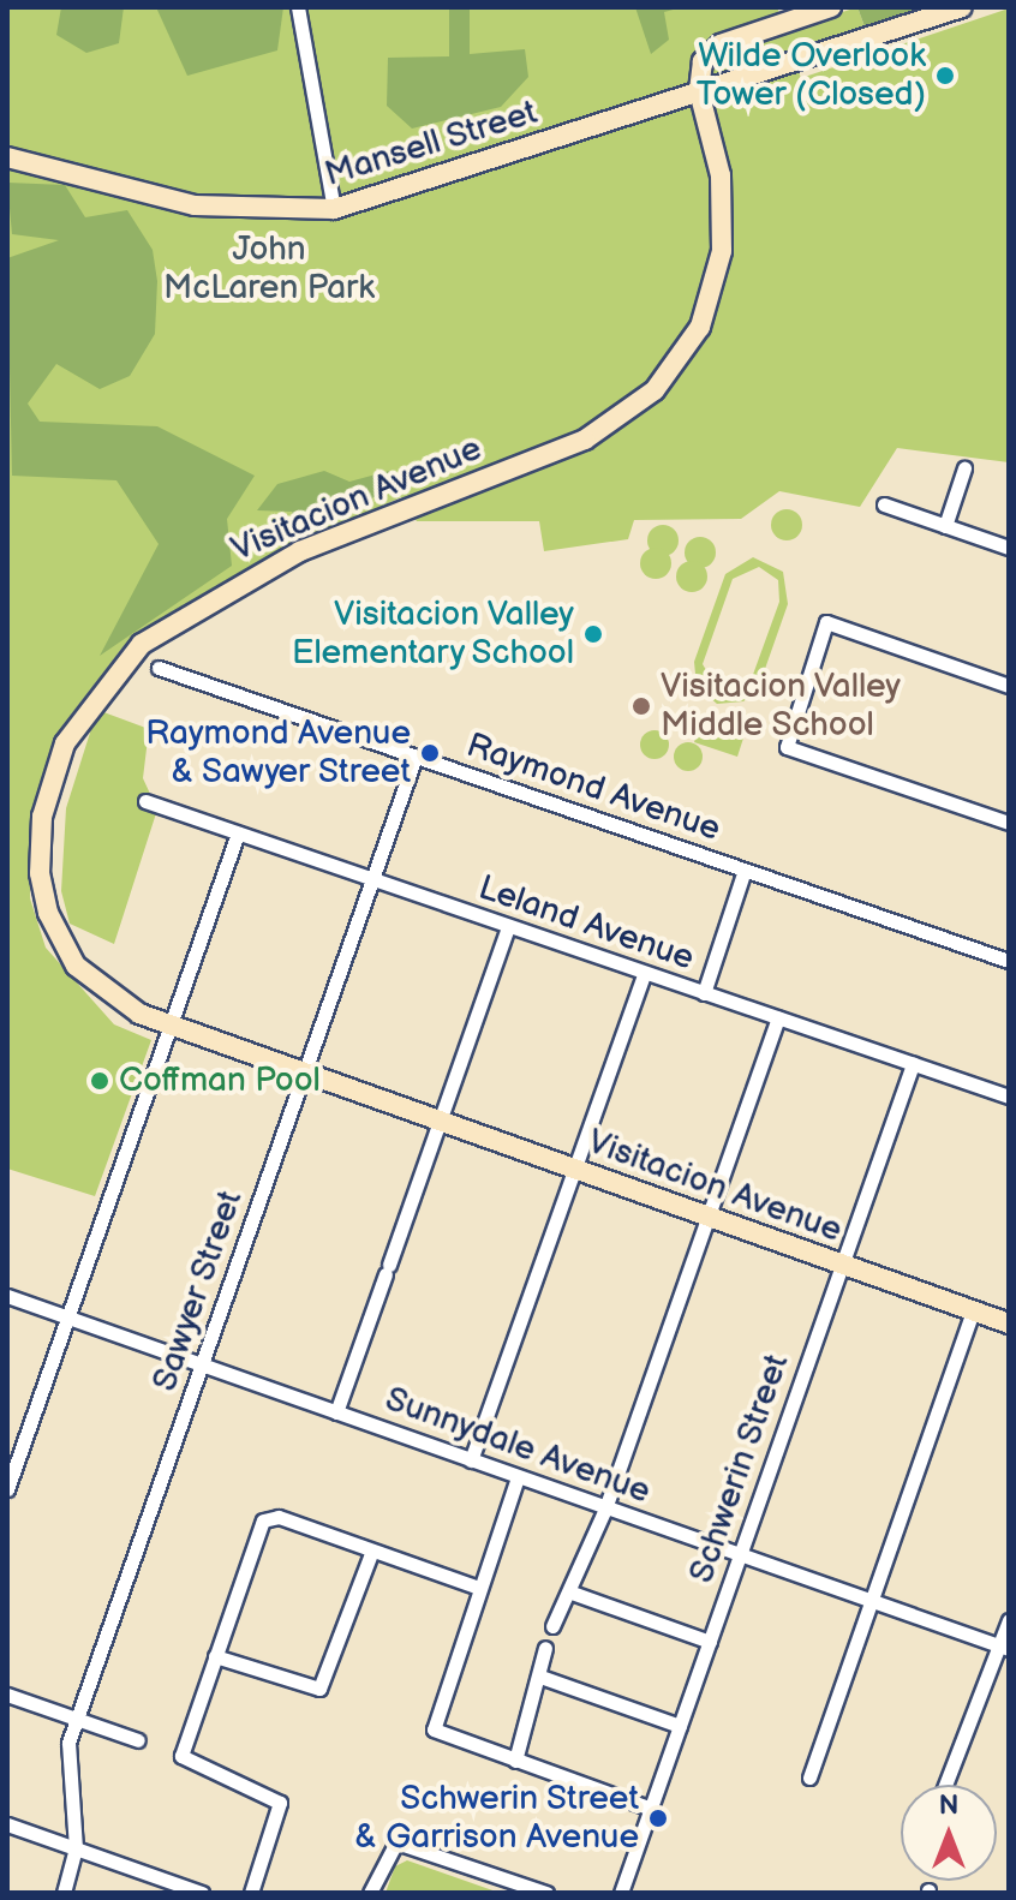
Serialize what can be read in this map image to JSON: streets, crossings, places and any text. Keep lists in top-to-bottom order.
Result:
{
  "streets": {
    "street": [
      "Mansell Street",
      "Visitacion Avenue",
      "Raymond Avenue",
      "Leland Avenue",
      "Sawyer Street",
      "Sunnydale Avenue",
      "Schwerin Street"
    ]
  },
  "crossings": [
    ["Mansell Street", "Visitacion Avenue"],
    ["Visitacion Avenue", "Sawyer Street"],
    ["Visitacion Avenue", "Schwerin Street"],
    ["Raymond Avenue", "Sawyer Street"],
    ["Leland Avenue", "Sawyer Street"],
    ["Leland Avenue", "Schwerin Street"],
    ["Sawyer Street", "Sunnydale Avenue"],
    ["Sunnydale Avenue", "Schwerin Street"]
  ],
  "parks": ["John McLaren Park"],
  "places": [
    "Wilde Overlook Tower (Closed)",
    "Visitacion Valley Elementary School",
    "Visitacion Valley Middle School",
    "Raymond Avenue & Sawyer Street",
    "Coffman Pool",
    "Schwerin Street & Garrison Avenue"
  ],
  "north": "top"
}
